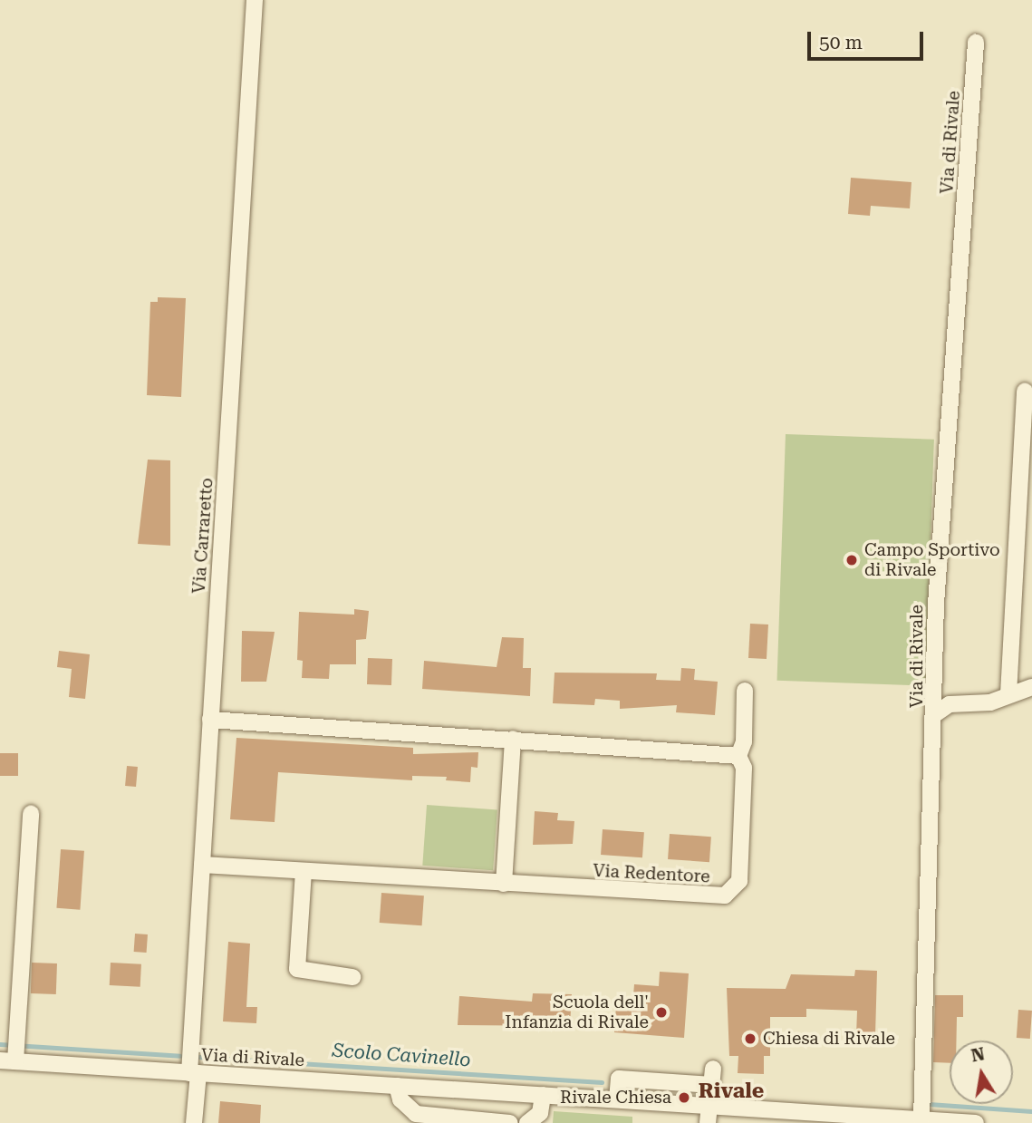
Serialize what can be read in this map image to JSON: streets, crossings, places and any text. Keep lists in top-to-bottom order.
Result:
{
  "streets": {
    "street": ["Via di Rivale", "Via Carraretto", "Via Redentore"]
  },
  "crossings": [
    ["Via di Rivale", "Via Carraretto"],
    ["Via Carraretto", "Via Redentore"]
  ],
  "districts": ["Rivale"],
  "water": ["Scolo Cavinello"],
  "places": [
    "Campo Sportivo di Rivale",
    "Scuola dell' Infanzia di Rivale",
    "Chiesa di Rivale",
    "Rivale Chiesa"
  ],
  "scale_bar": "50 m",
  "north": "top"
}
